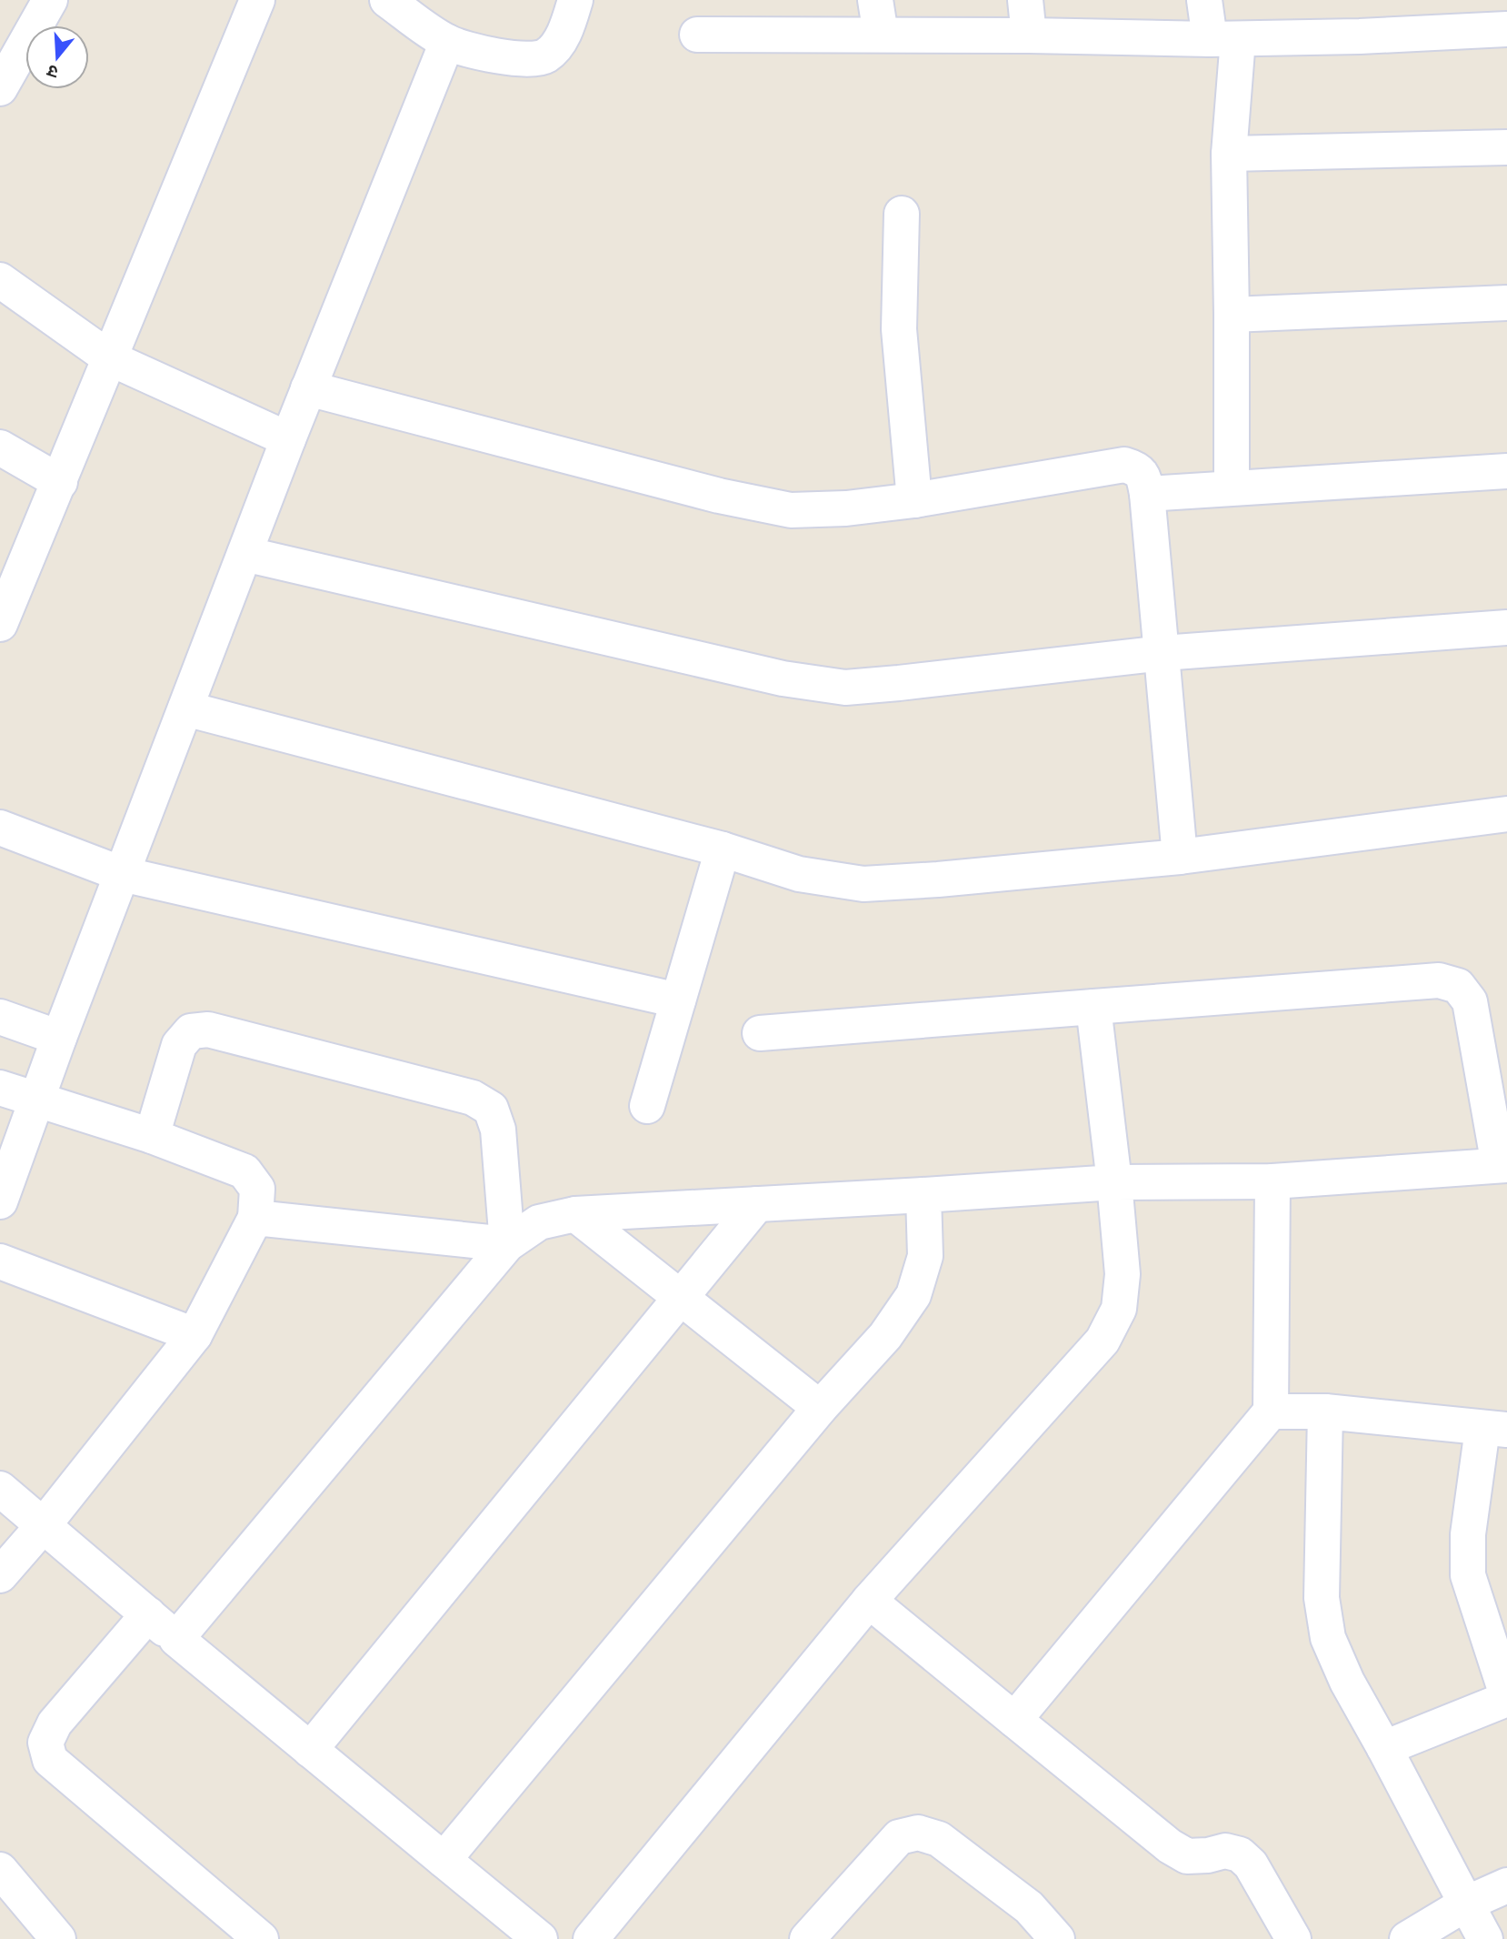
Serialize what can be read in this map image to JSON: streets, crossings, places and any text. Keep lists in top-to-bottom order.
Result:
{
  "north": "bottom"
}
